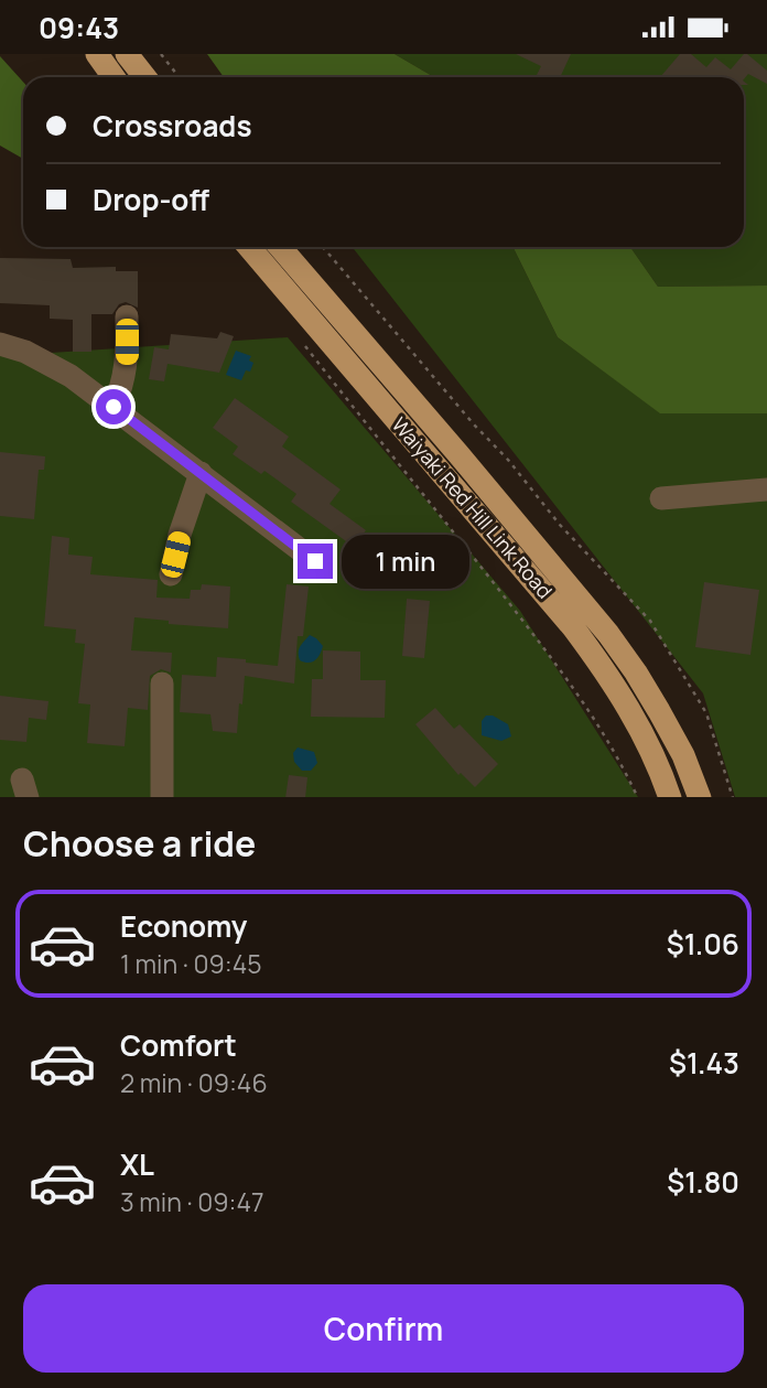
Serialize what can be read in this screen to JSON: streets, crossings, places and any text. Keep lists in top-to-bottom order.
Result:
{
  "streets": {
    "main road": ["Waiyaki Red Hill Link Road"]
  },
  "page": {
    "status": "09:43",
    "banner": ["Crossroads", "Drop-off"],
    "bubble": "1 min",
    "heading": "Choose a ride",
    "list": [
      {
        "name": "Economy",
        "note": "1 min · 09:45",
        "value": "$1.06"
      },
      {
        "name": "Comfort",
        "note": "2 min · 09:46",
        "value": "$1.43"
      },
      {
        "name": "XL",
        "note": "3 min · 09:47",
        "value": "$1.80"
      }
    ],
    "buttons": "Confirm"
  }
}
